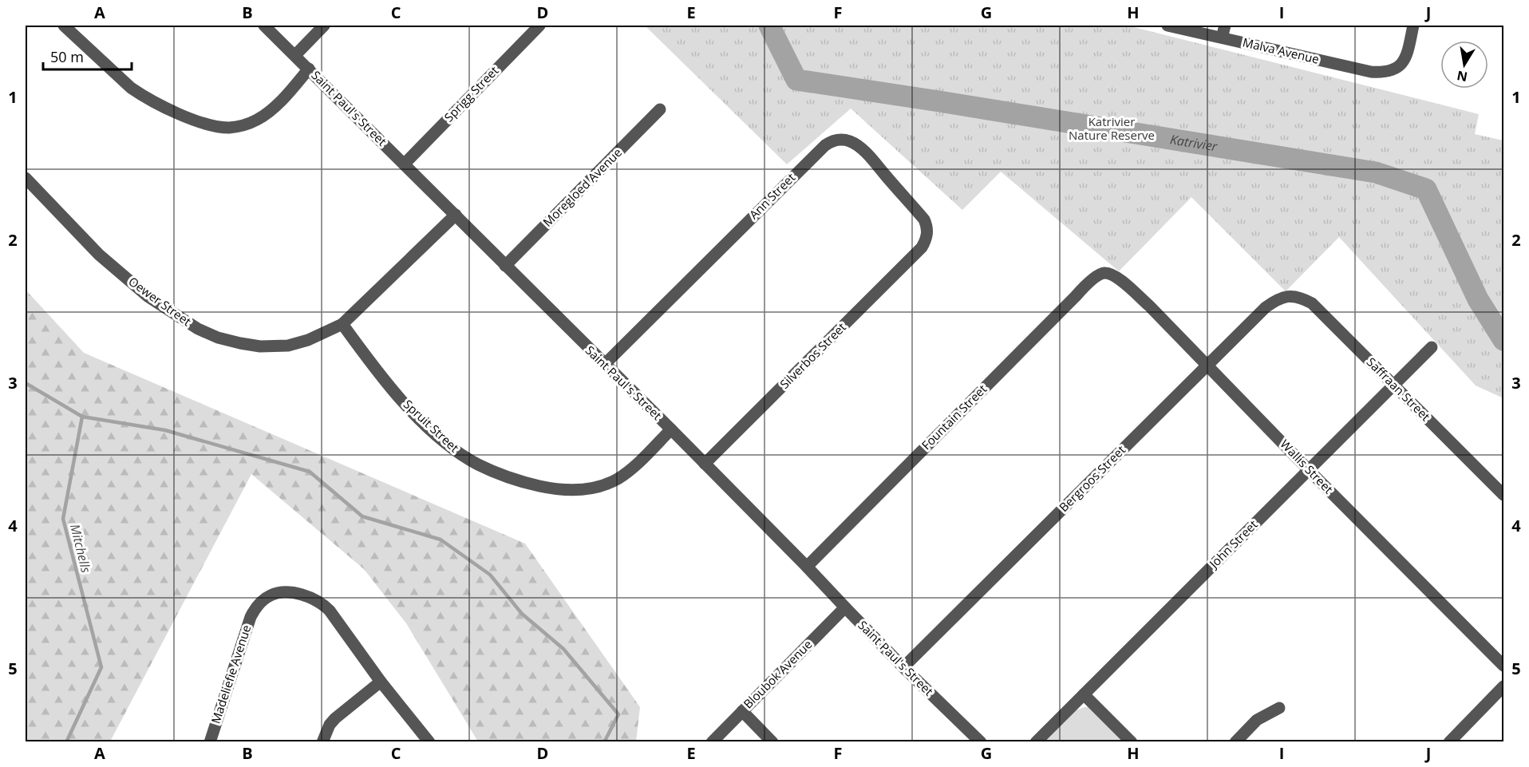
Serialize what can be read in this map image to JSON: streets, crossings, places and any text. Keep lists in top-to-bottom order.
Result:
{
  "streets": {
    "street": [
      "Malva Avenue",
      "Sprigg Street",
      "Saint Paul's Street",
      "Moregloed Avenue",
      "Ann Street",
      "Oewer Street",
      "Silverbos Street",
      "Saffraan Street",
      "Fountain Street",
      "Spruit Street",
      "Wallis Street",
      "Bergroos Street",
      "John Street",
      "Madeliefie Avenue",
      "Bloubok Avenue"
    ]
  },
  "crossings": [
    ["Sprigg Street", "Saint Paul's Street"],
    ["Saint Paul's Street", "Moregloed Avenue"],
    ["Saint Paul's Street", "Ann Street"],
    ["Saint Paul's Street", "Oewer Street"],
    ["Saint Paul's Street", "Silverbos Street"],
    ["Saint Paul's Street", "Fountain Street"],
    ["Saint Paul's Street", "Spruit Street"],
    ["Saint Paul's Street", "Bergroos Street"],
    ["Saint Paul's Street", "Bloubok Avenue"],
    ["Ann Street", "Silverbos Street"],
    ["Oewer Street", "Spruit Street"],
    ["Saffraan Street", "Bergroos Street"],
    ["Saffraan Street", "John Street"],
    ["Fountain Street", "Wallis Street"],
    ["Wallis Street", "Bergroos Street"],
    ["Wallis Street", "John Street"]
  ],
  "water": ["Katrivier", "Mitchells"],
  "parks": ["Katrivier Nature Reserve"],
  "scale_bar": "50 m",
  "north": "bottom",
  "grid": {
    "columns": [
      "A",
      "B",
      "C",
      "D",
      "E",
      "F",
      "G",
      "H",
      "I",
      "J"
    ],
    "rows": [
      "1",
      "2",
      "3",
      "4",
      "5"
    ]
  }
}
